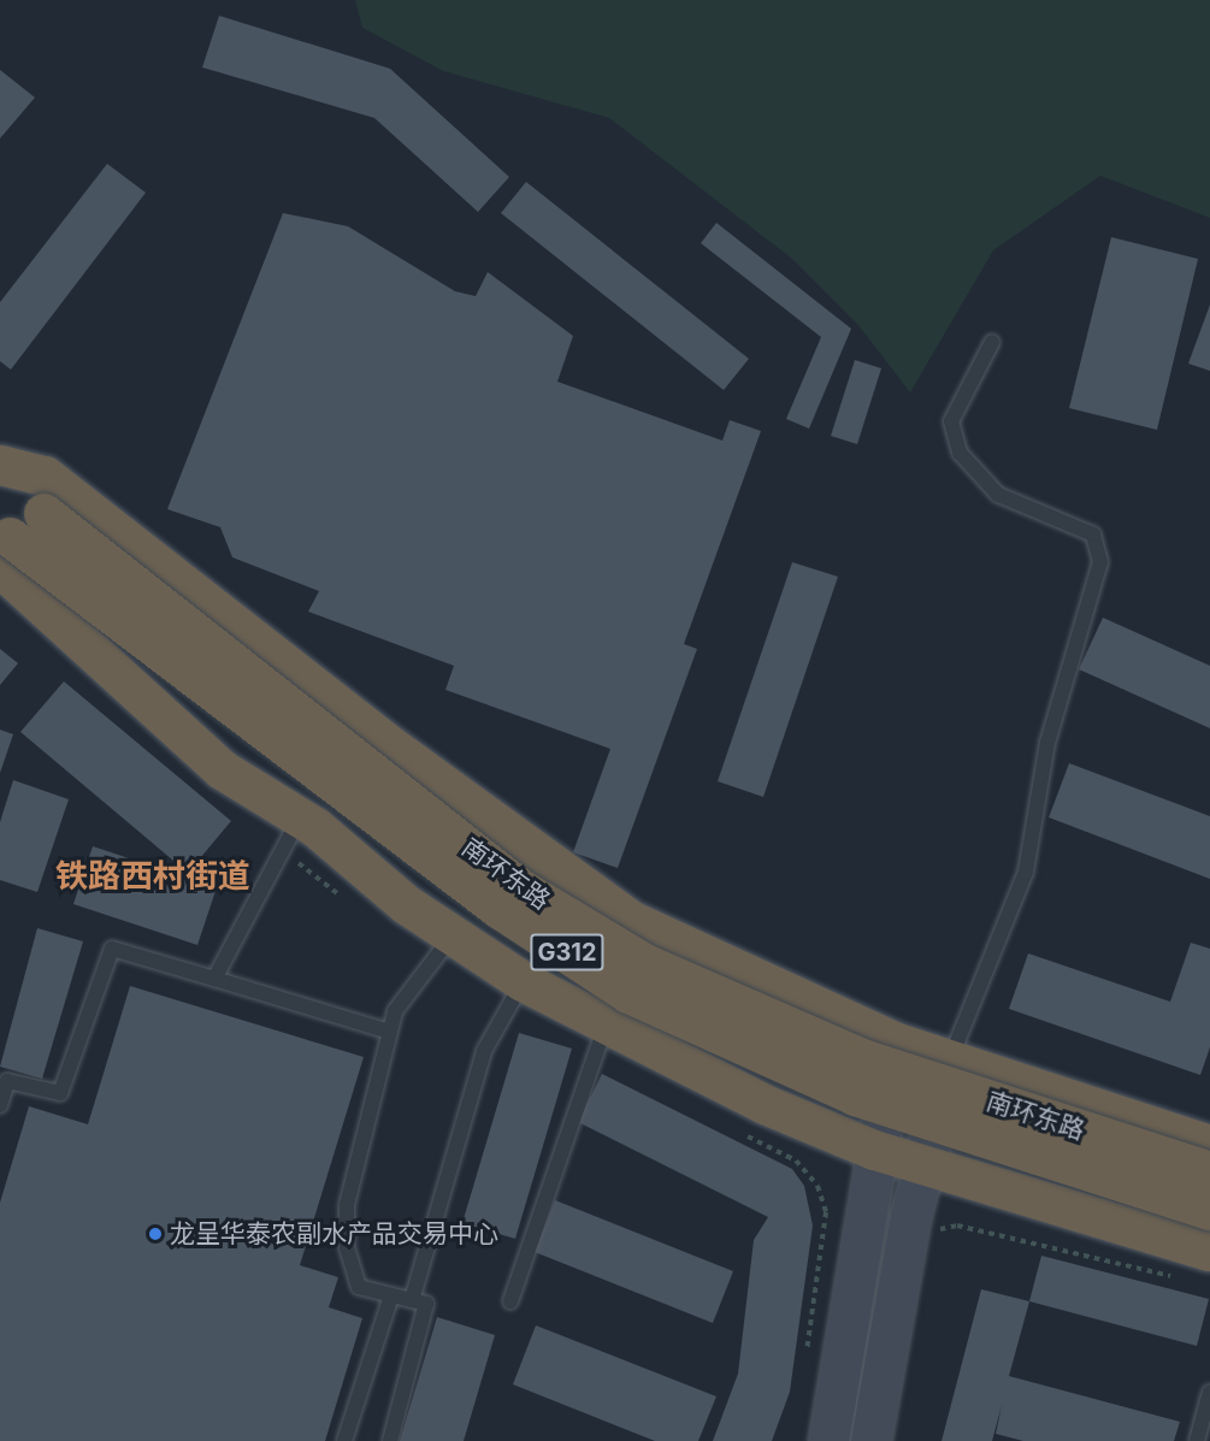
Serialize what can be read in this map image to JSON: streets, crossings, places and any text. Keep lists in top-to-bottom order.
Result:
{
  "streets": {
    "highway": ["南环东路", "G312"]
  },
  "districts": ["铁路西村街道"],
  "places": ["龙呈华泰农副水产品交易中心"]
}
